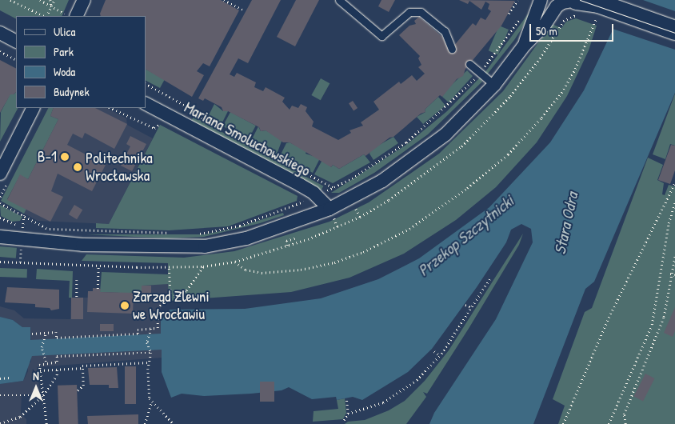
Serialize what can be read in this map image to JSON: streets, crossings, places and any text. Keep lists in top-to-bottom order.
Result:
{
  "streets": {
    "street": ["Mariana Smoluchowskiego"]
  },
  "water": ["Stara Odra", "Przekop Szczytnicki"],
  "places": ["B-1", "Politechnika Wrocławska", "Zarząd Zlewni we Wrocławiu"],
  "legend": [
    "Ulica",
    "Park",
    "Woda",
    "Budynek"
  ],
  "scale_bar": "50 m",
  "north": "top"
}
